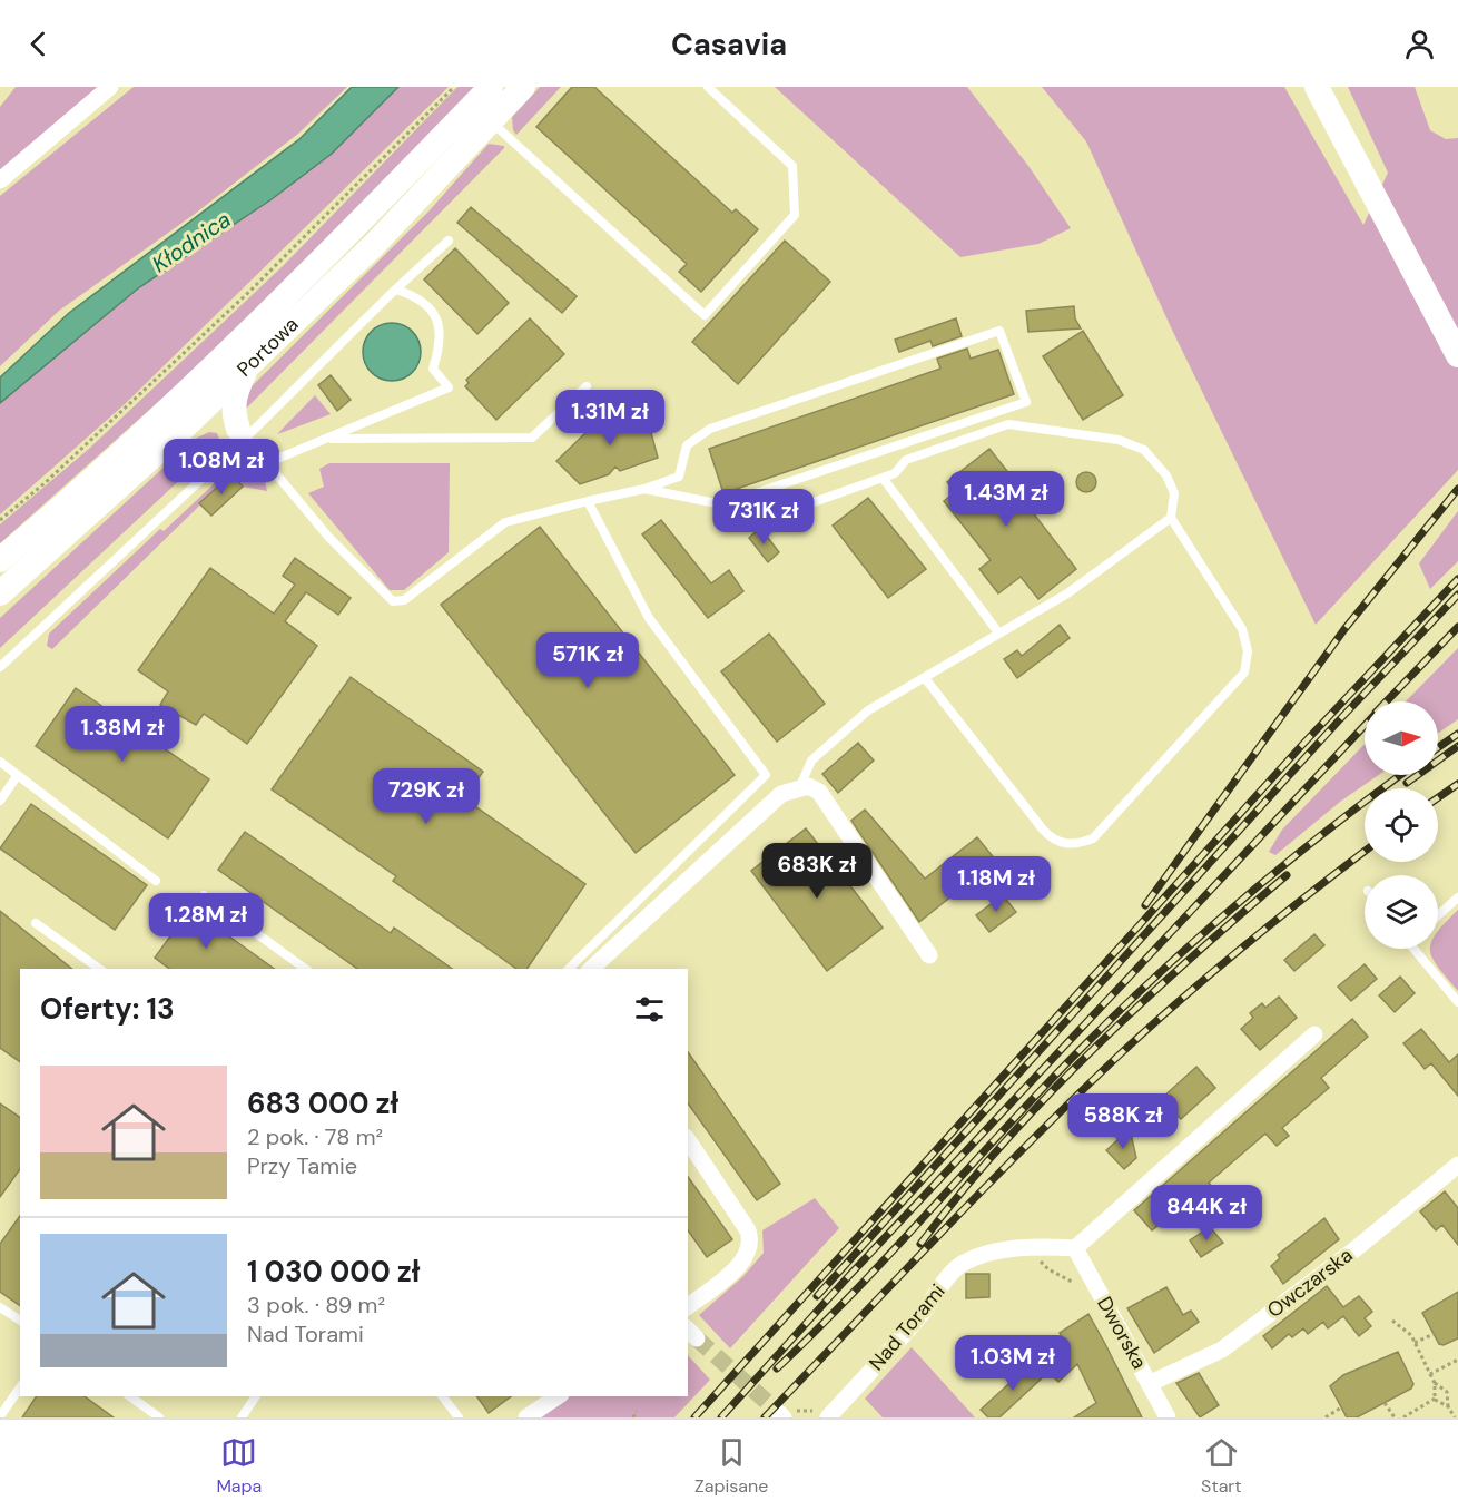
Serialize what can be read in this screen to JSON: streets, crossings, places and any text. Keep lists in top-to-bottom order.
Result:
{
  "streets": {
    "main road": ["Portowa"],
    "street": ["Owczarska", "Nad Torami", "Dworska"]
  },
  "crossings": [
    ["Owczarska", "Dworska"],
    ["Nad Torami", "Dworska"]
  ],
  "water": ["Kłodnica"],
  "north": "right",
  "page": {
    "header": "Casavia",
    "price": [
      "1.31M zł",
      "1.08M zł",
      "1.43M zł",
      "731K zł",
      "571K zł",
      "1.38M zł",
      "729K zł",
      "683K zł",
      "1.18M zł",
      "1.28M zł",
      "588K zł",
      "844K zł",
      "1.03M zł"
    ],
    "heading": "Oferty: 13",
    "list": [
      {
        "name": "683 000 zł",
        "note": "2 pok. · 78 m² · Przy Tamie"
      },
      {
        "name": "1 030 000 zł",
        "note": "3 pok. · 89 m² · Nad Torami"
      }
    ],
    "tabs": ["Mapa", "Zapisane", "Start"]
  }
}
